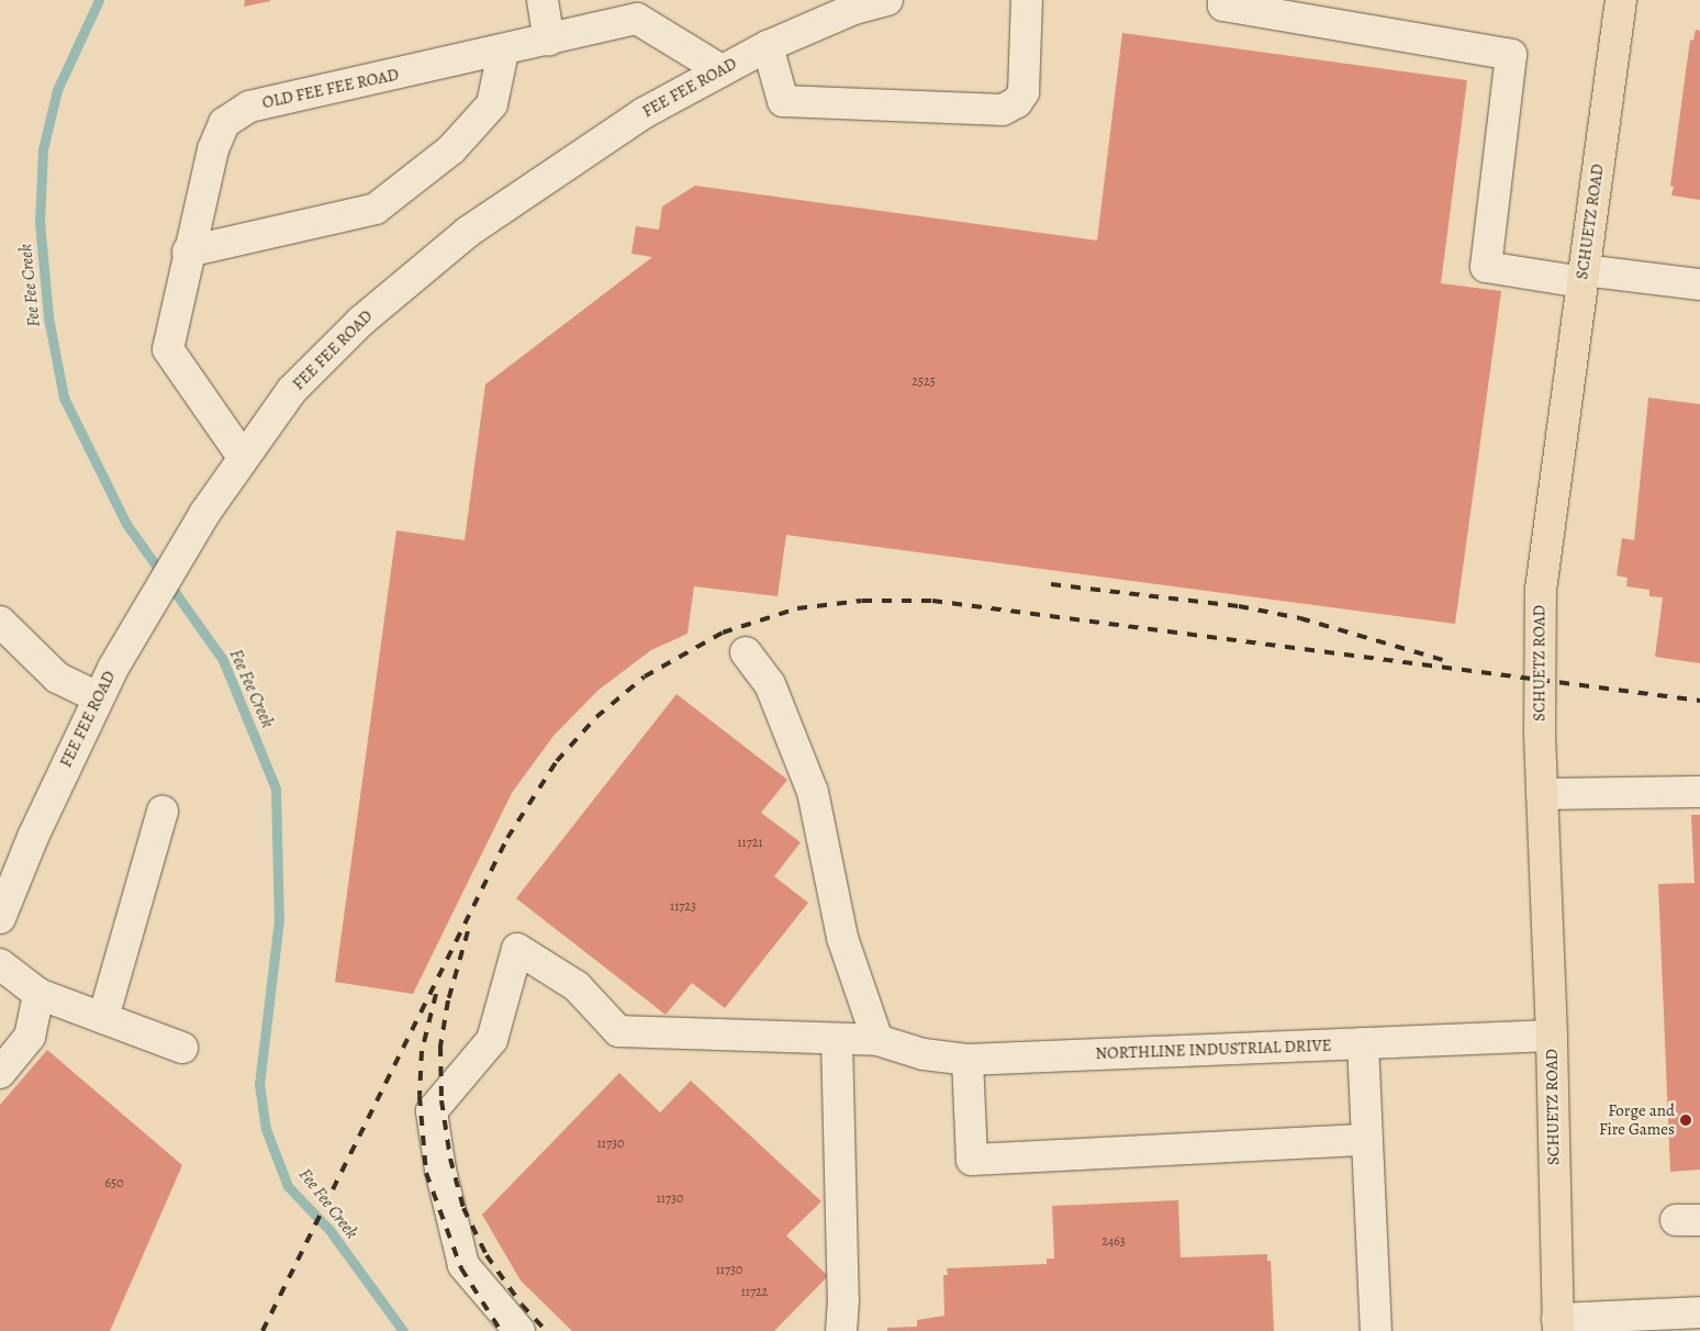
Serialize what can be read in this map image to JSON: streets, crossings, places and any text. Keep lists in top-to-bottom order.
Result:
{
  "streets": {
    "main road": ["SCHUETZ ROAD"],
    "street": ["FEE FEE ROAD", "OLD FEE FEE ROAD", "NORTHLINE INDUSTRIAL DRIVE"]
  },
  "crossings": [
    ["FEE FEE ROAD", "OLD FEE FEE ROAD"],
    ["SCHUETZ ROAD", "NORTHLINE INDUSTRIAL DRIVE"]
  ],
  "water": ["Fee Fee Creek"],
  "places": ["Forge and Fire Games"],
  "house_numbers": [
    "2525",
    "11721",
    "11723",
    "11730",
    "650",
    "11730",
    "2463",
    "11730",
    "11722"
  ]
}
